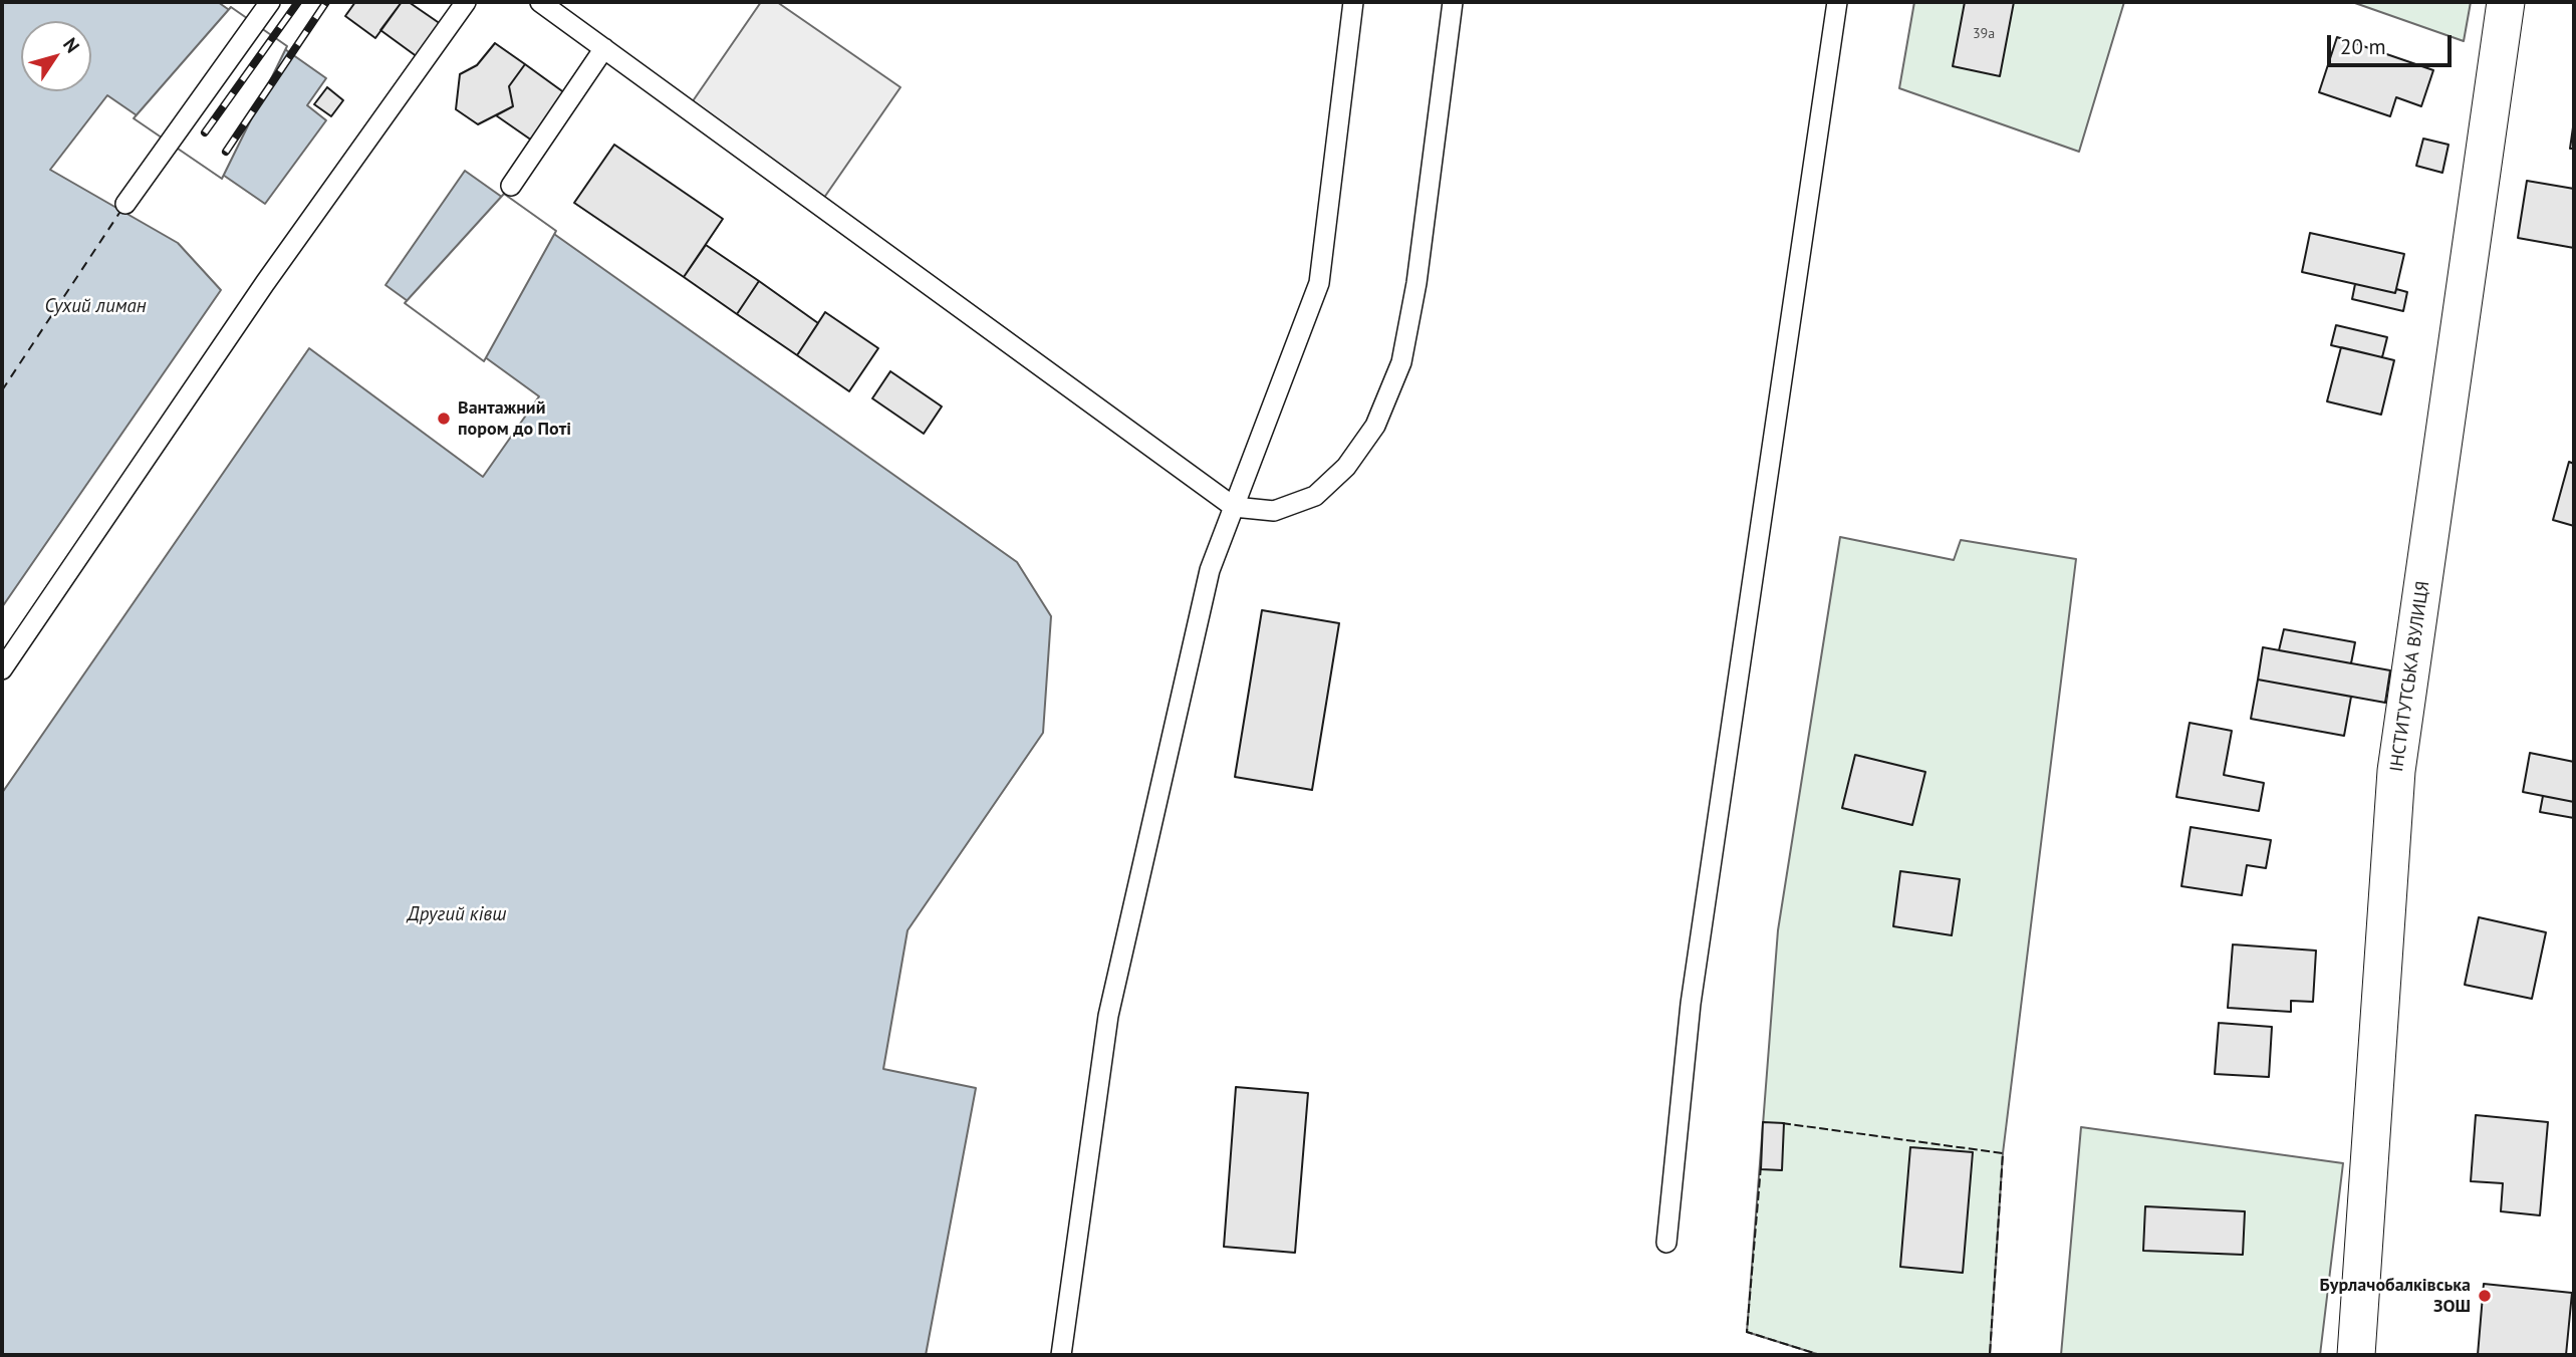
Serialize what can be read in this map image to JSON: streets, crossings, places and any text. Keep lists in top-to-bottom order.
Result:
{
  "streets": {
    "street": ["ІНСТИТУТСЬКА ВУЛИЦЯ"]
  },
  "water": ["Сухий лиман", "Другий ківш"],
  "places": ["Вантажний пором до Поті", "Бурлачобалківська ЗОШ"],
  "house_numbers": ["39а"],
  "scale_bar": "20 m",
  "north": "top right"
}
